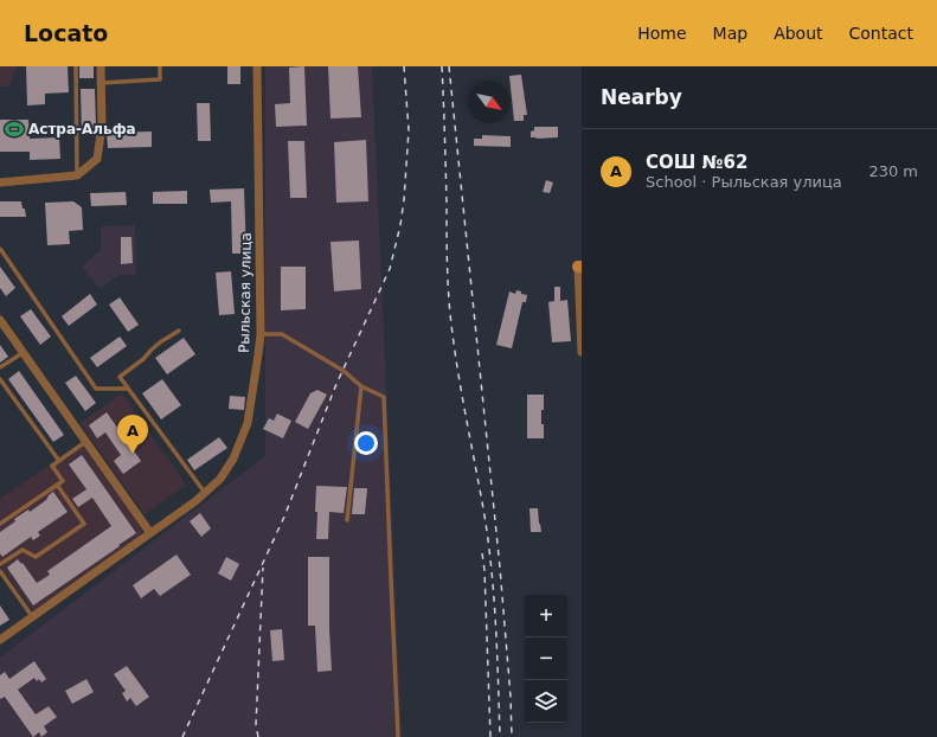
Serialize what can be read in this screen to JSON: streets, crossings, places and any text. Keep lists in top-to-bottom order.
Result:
{
  "streets": {
    "street": ["Рыльская улица"]
  },
  "places": {
    "sports": ["Астра-Альфа"]
  },
  "north": "bottom right",
  "page": {
    "header": "Locato",
    "nav": [
      "Home",
      "Map",
      "About",
      "Contact"
    ],
    "heading": "Nearby",
    "list": [
      {
        "mark": "A",
        "name": "СОШ №62",
        "note": "School · Рыльская улица",
        "value": "230 m"
      }
    ],
    "pins": "A",
    "map_buttons": ["+", "−"]
  }
}
